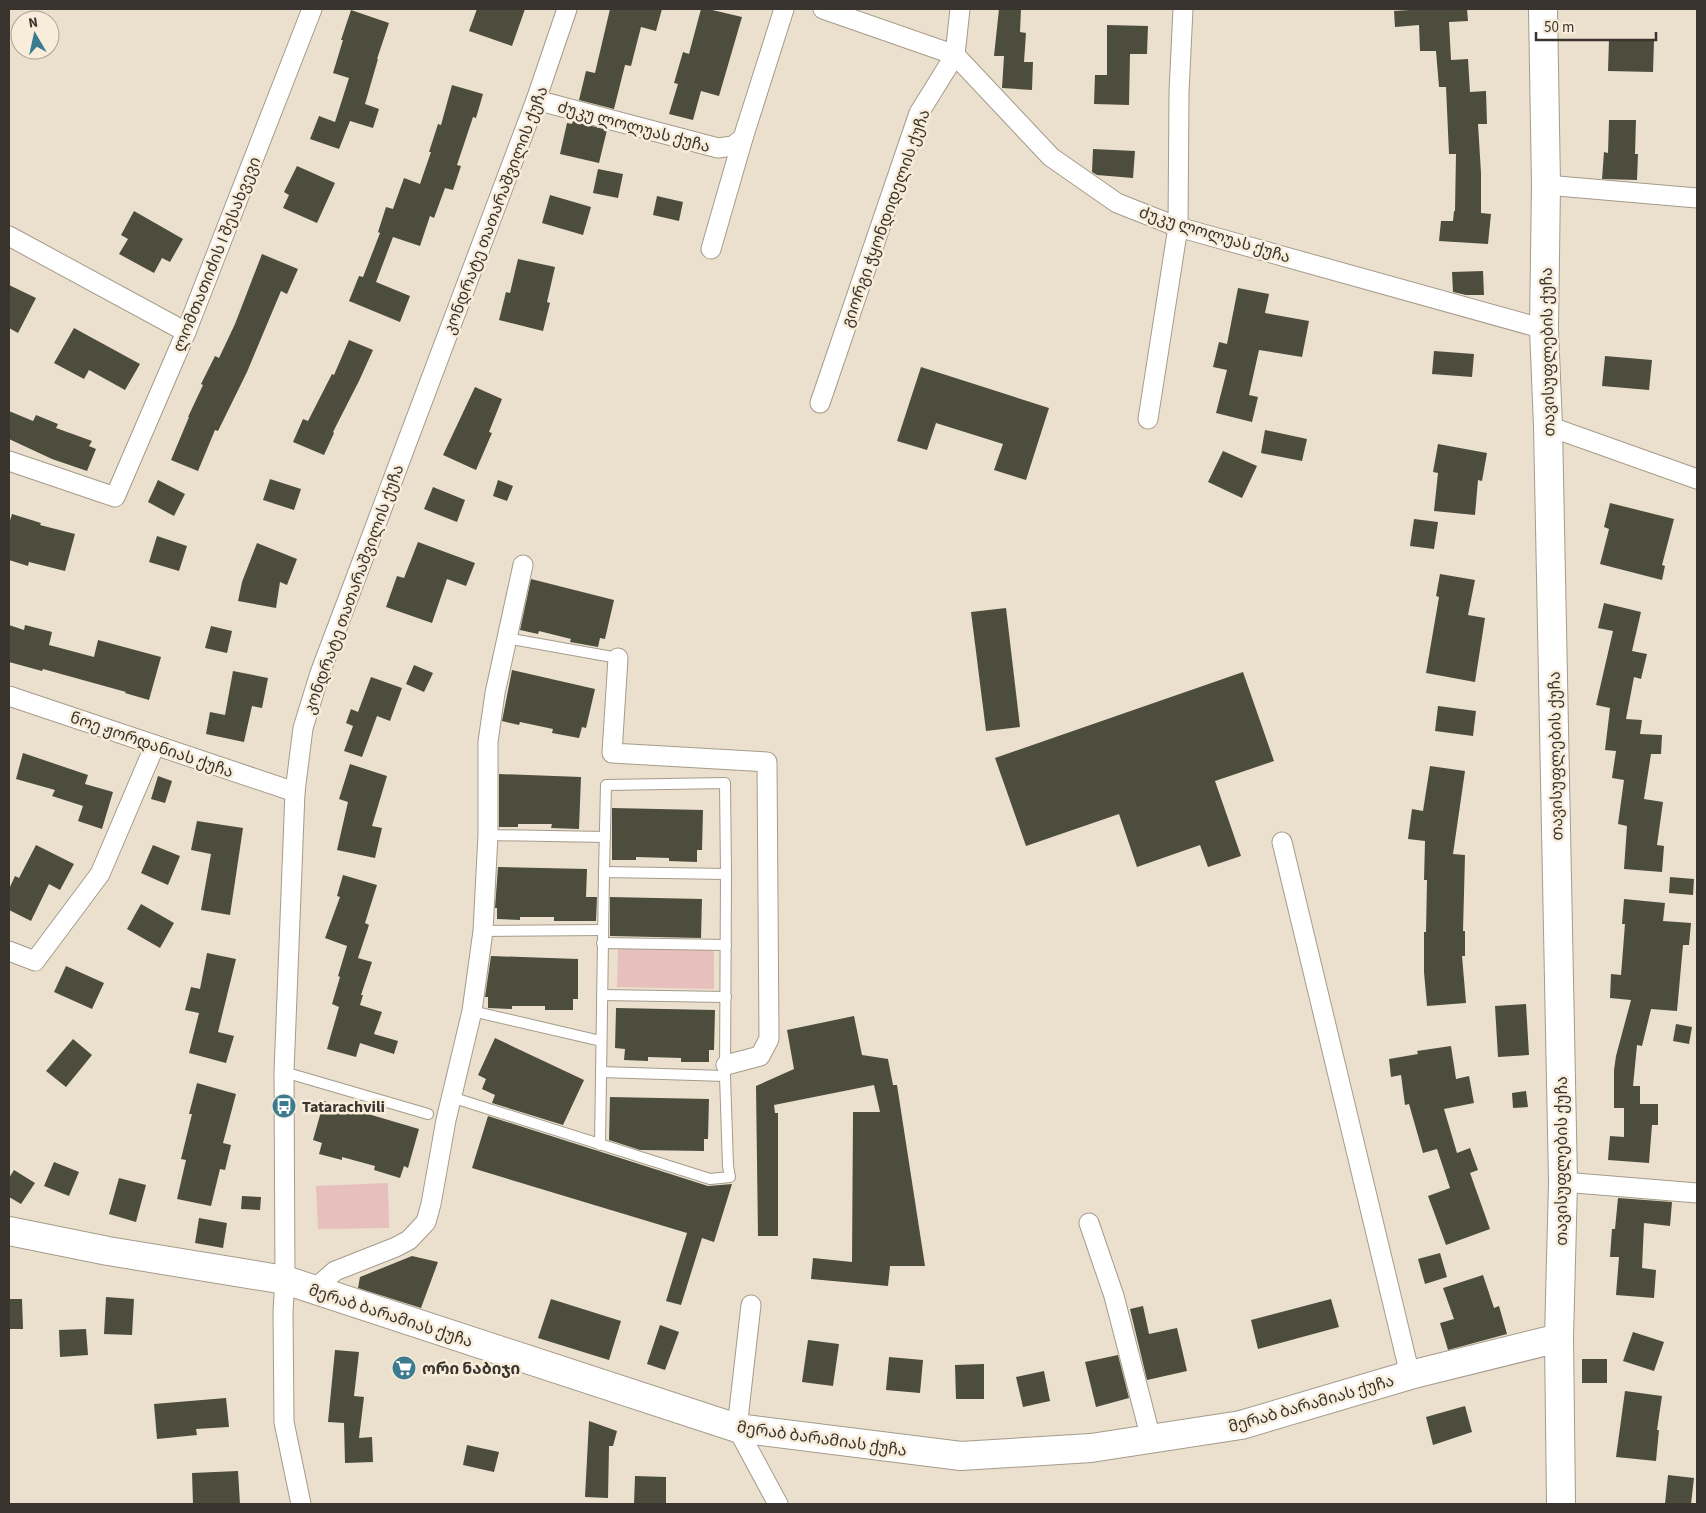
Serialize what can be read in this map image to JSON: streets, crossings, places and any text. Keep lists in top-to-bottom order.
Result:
{
  "streets": {
    "main road": ["თავისუფლების ქუჩა", "მერაბ ბარამიას ქუჩა"],
    "street": [
      "ძუკუ ლოლუას ქუჩა",
      "კონდრატე თათარაშვილის ქუჩა",
      "გიორგი ჭყონდიდელის ქუჩა",
      "ლომთათიძის I შესახვევი",
      "ნოე ჟორდანიას ქუჩა"
    ]
  },
  "crossings": [
    ["ძუკუ ლოლუას ქუჩა", "კონდრატე თათარაშვილის ქუჩა"],
    ["ძუკუ ლოლუას ქუჩა", "გიორგი ჭყონდიდელის ქუჩა"],
    ["ძუკუ ლოლუას ქუჩა", "თავისუფლების ქუჩა"],
    ["კონდრატე თათარაშვილის ქუჩა", "ნოე ჟორდანიას ქუჩა"],
    ["კონდრატე თათარაშვილის ქუჩა", "მერაბ ბარამიას ქუჩა"],
    ["თავისუფლების ქუჩა", "მერაბ ბარამიას ქუჩა"]
  ],
  "places": {
    "bus stop": ["Tatarachvili"],
    "supermarket": ["ორი ნაბიჯი"]
  },
  "scale_bar": "50 m",
  "north": "top"
}
